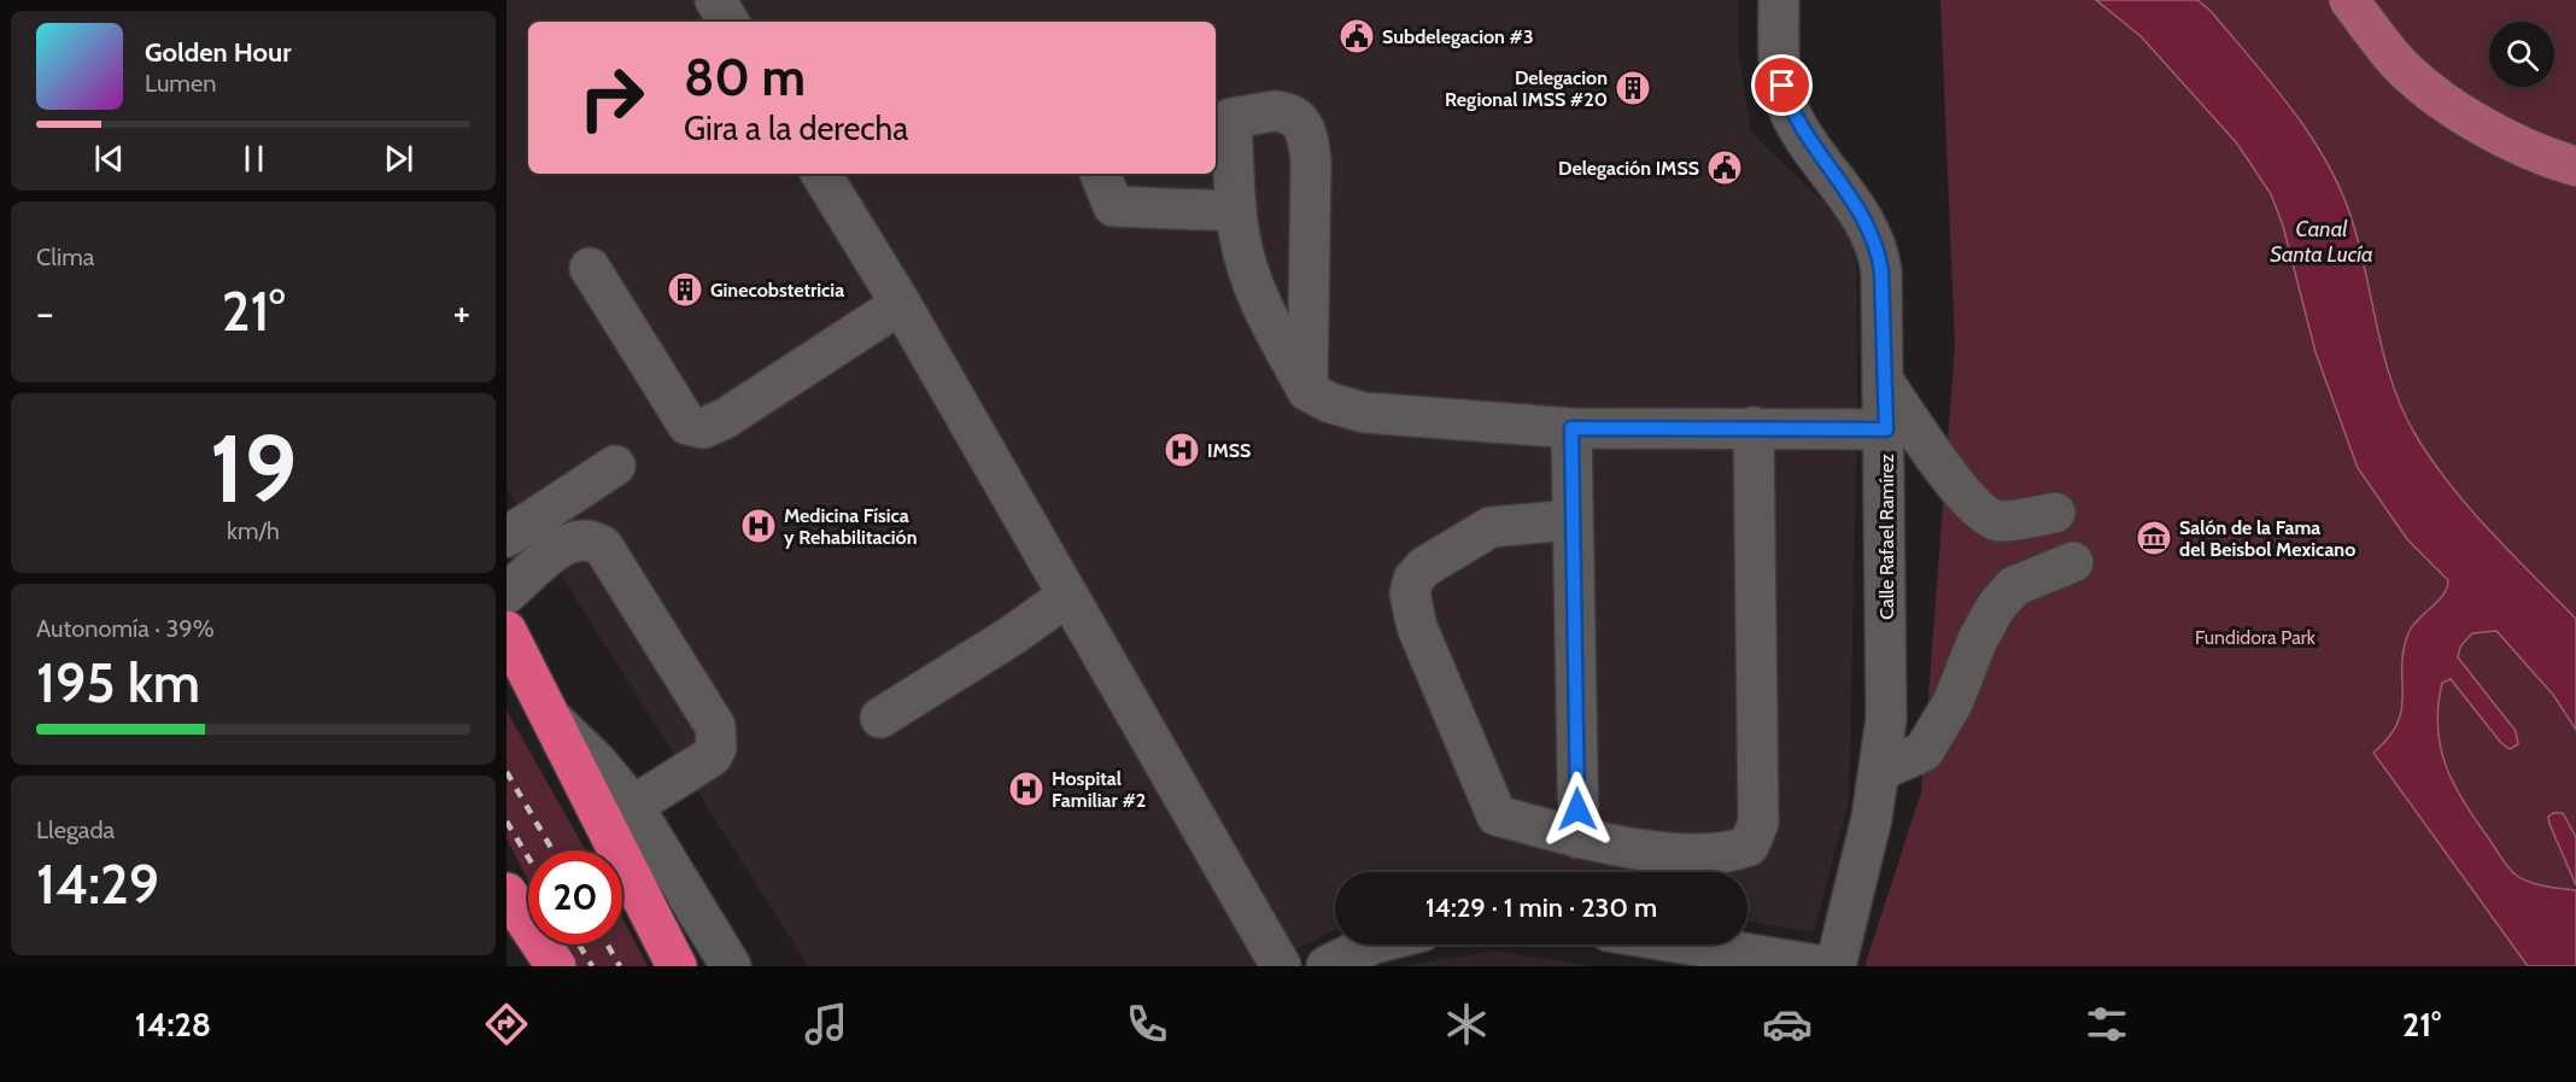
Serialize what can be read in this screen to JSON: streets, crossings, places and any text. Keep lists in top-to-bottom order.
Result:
{
  "streets": {
    "street": ["Calle Rafael Ramírez"]
  },
  "water": ["Canal Santa Lucía"],
  "parks": ["Fundidora Park"],
  "places": {
    "public building": ["Subdelegacion #3", "Delegación IMSS"],
    "building": ["Delegacion Regional IMSS #20", "Ginecobstetricia"],
    "hospital": ["IMSS", "Medicina Física y Rehabilitación", "Hospital Familiar #2"],
    "museum": ["Salón de la Fama del Beisbol Mexicano"]
  },
  "page": {
    "turn": ["80 m", "Gira a la derecha"],
    "song": ["Golden Hour", "Lumen"],
    "tile": [
      "Clima",
      ["19", "km/h"],
      ["Autonomía · 39%", "195 km"],
      ["Llegada", "14:29"]
    ],
    "heat": ["−", "21°", "+"],
    "limit": "20",
    "trip": "14:29 · 1 min · 230 m",
    "tabs": ["14:28", "21°"]
  }
}
